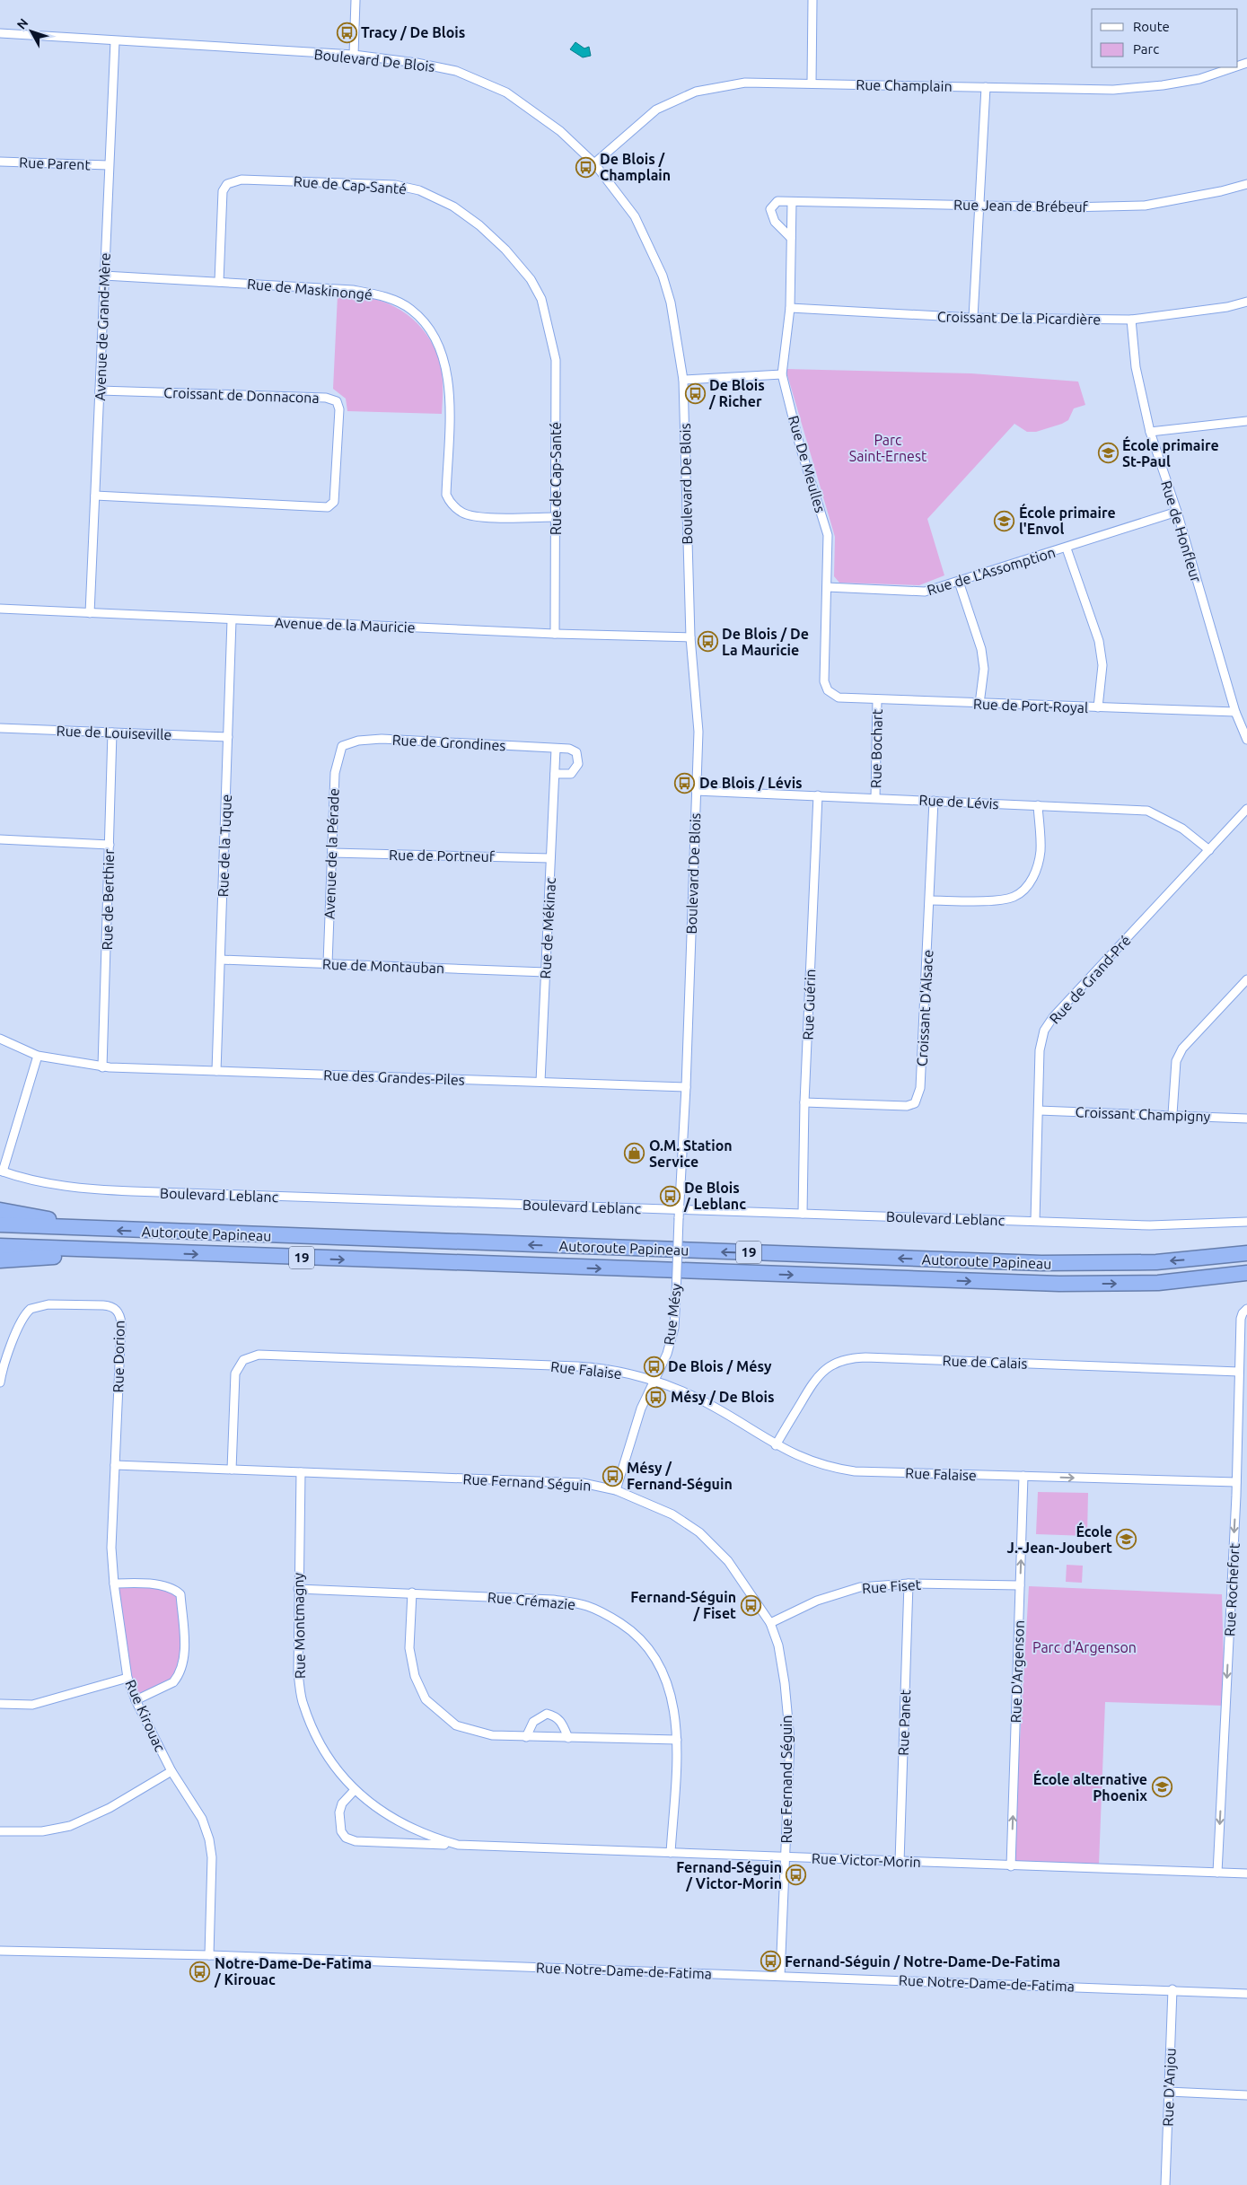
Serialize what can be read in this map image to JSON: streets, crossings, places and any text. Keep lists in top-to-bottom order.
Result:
{
  "streets": {
    "highway": ["Autoroute Papineau", "19"],
    "street": [
      "Boulevard De Blois",
      "Rue Champlain",
      "Rue Parent",
      "Rue de Cap-Santé",
      "Rue Jean de Brébeuf",
      "Rue de Maskinongé",
      "Croissant De la Picardière",
      "Avenue de Grand-Mère",
      "Croissant de Donnacona",
      "Rue De Meulles",
      "Rue de Honfleur",
      "Rue de L'Assomption",
      "Avenue de la Mauricie",
      "Rue de Port-Royal",
      "Rue de Louiseville",
      "Rue de Grondines",
      "Rue Bochart",
      "Rue de Lévis",
      "Rue de la Tuque",
      "Avenue de la Pérade",
      "Rue de Portneuf",
      "Rue de Berthier",
      "Rue de Mékinac",
      "Rue de Montauban",
      "Rue de Grand-Pré",
      "Rue Guérin",
      "Croissant D'Alsace",
      "Rue des Grandes-Piles",
      "Croissant Champigny",
      "Boulevard Leblanc",
      "Rue Mésy",
      "Rue Dorion",
      "Rue de Calais",
      "Rue Falaise",
      "Rue Fernand Séguin",
      "Rue Fiset",
      "Rue Rochefort",
      "Rue Crémazie",
      "Rue Montmagny",
      "Rue D'Argenson",
      "Rue Kirouac",
      "Rue Panet",
      "Rue Victor-Morin",
      "Rue Notre-Dame-de-Fatima",
      "Rue D'Anjou"
    ]
  },
  "crossings": [
    ["Boulevard De Blois", "Rue Champlain"],
    ["Boulevard De Blois", "Avenue de Grand-Mère"],
    ["Boulevard De Blois", "Avenue de la Mauricie"],
    ["Boulevard De Blois", "Rue de Lévis"],
    ["Boulevard De Blois", "Rue des Grandes-Piles"],
    ["Boulevard De Blois", "Boulevard Leblanc"],
    ["Boulevard De Blois", "Rue Mésy"],
    ["Rue Parent", "Avenue de Grand-Mère"],
    ["Rue de Cap-Santé", "Rue de Maskinongé"],
    ["Rue de Cap-Santé", "Avenue de la Mauricie"],
    ["Rue Jean de Brébeuf", "Rue De Meulles"],
    ["Rue de Maskinongé", "Avenue de Grand-Mère"],
    ["Croissant De la Picardière", "Rue De Meulles"],
    ["Croissant De la Picardière", "Rue de Honfleur"],
    ["Avenue de Grand-Mère", "Croissant de Donnacona"],
    ["Avenue de Grand-Mère", "Avenue de la Mauricie"],
    ["Rue De Meulles", "Rue de L'Assomption"],
    ["Rue De Meulles", "Rue de Port-Royal"],
    ["Rue de Honfleur", "Rue de L'Assomption"],
    ["Rue de Honfleur", "Rue de Port-Royal"],
    ["Avenue de la Mauricie", "Rue de la Tuque"],
    ["Rue de Port-Royal", "Rue Bochart"],
    ["Rue de Louiseville", "Rue de la Tuque"],
    ["Rue de Louiseville", "Rue de Berthier"],
    ["Rue de Grondines", "Avenue de la Pérade"],
    ["Rue de Grondines", "Rue de Mékinac"],
    ["Rue Bochart", "Rue de Lévis"],
    ["Rue de Lévis", "Rue de Grand-Pré"],
    ["Rue de Lévis", "Rue Guérin"],
    ["Rue de Lévis", "Croissant D'Alsace"],
    ["Rue de la Tuque", "Rue de Montauban"],
    ["Rue de la Tuque", "Rue des Grandes-Piles"],
    ["Avenue de la Pérade", "Rue de Portneuf"],
    ["Avenue de la Pérade", "Rue de Montauban"],
    ["Rue de Portneuf", "Rue de Mékinac"],
    ["Rue de Berthier", "Rue des Grandes-Piles"],
    ["Rue de Mékinac", "Rue de Montauban"],
    ["Rue de Mékinac", "Rue des Grandes-Piles"],
    ["Rue de Grand-Pré", "Croissant Champigny"],
    ["Rue de Grand-Pré", "Boulevard Leblanc"],
    ["Rue Guérin", "Croissant D'Alsace"],
    ["Rue Guérin", "Boulevard Leblanc"],
    ["Boulevard Leblanc", "Rue Mésy"],
    ["Rue Mésy", "Rue Falaise"],
    ["Rue Mésy", "Rue Fernand Séguin"],
    ["Rue Dorion", "Rue Fernand Séguin"],
    ["Rue Dorion", "Rue Kirouac"],
    ["Rue de Calais", "Rue Falaise"],
    ["Rue de Calais", "Rue Rochefort"],
    ["Rue Falaise", "Rue Fernand Séguin"],
    ["Rue Falaise", "Rue Rochefort"],
    ["Rue Falaise", "Rue D'Argenson"],
    ["Rue Fernand Séguin", "Rue Fiset"],
    ["Rue Fernand Séguin", "Rue Montmagny"],
    ["Rue Fernand Séguin", "Rue Kirouac"],
    ["Rue Fernand Séguin", "Rue Victor-Morin"],
    ["Rue Fernand Séguin", "Rue Notre-Dame-de-Fatima"],
    ["Rue Fiset", "Rue D'Argenson"],
    ["Rue Fiset", "Rue Panet"],
    ["Rue Rochefort", "Rue Victor-Morin"],
    ["Rue Crémazie", "Rue Montmagny"],
    ["Rue Crémazie", "Rue Victor-Morin"],
    ["Rue Montmagny", "Rue Victor-Morin"],
    ["Rue D'Argenson", "Rue Victor-Morin"],
    ["Rue Kirouac", "Rue Notre-Dame-de-Fatima"],
    ["Rue Panet", "Rue Victor-Morin"],
    ["Rue Notre-Dame-de-Fatima", "Rue D'Anjou"]
  ],
  "one_way": ["Rue Rochefort", "Rue D'Argenson"],
  "parks": ["Parc Saint-Ernest", "Parc d'Argenson"],
  "places": {
    "bus stop": [
      "Tracy / De Blois",
      "De Blois / Champlain",
      "De Blois / Richer",
      "De Blois / De La Mauricie",
      "De Blois / Lévis",
      "De Blois / Leblanc",
      "De Blois / Mésy",
      "Mésy / De Blois",
      "Mésy / Fernand-Séguin",
      "Fernand-Séguin / Fiset",
      "Fernand-Séguin / Victor-Morin",
      "Fernand-Séguin / Notre-Dame-De-Fatima",
      "Notre-Dame-De-Fatima / Kirouac"
    ],
    "school or university": [
      "École primaire St-Paul",
      "École primaire l'Envol",
      "École J.-Jean-Joubert",
      "École alternative Phoenix"
    ],
    "shop": ["O.M. Station Service"]
  },
  "legend": ["Route", "Parc"],
  "north": "top left"
}
